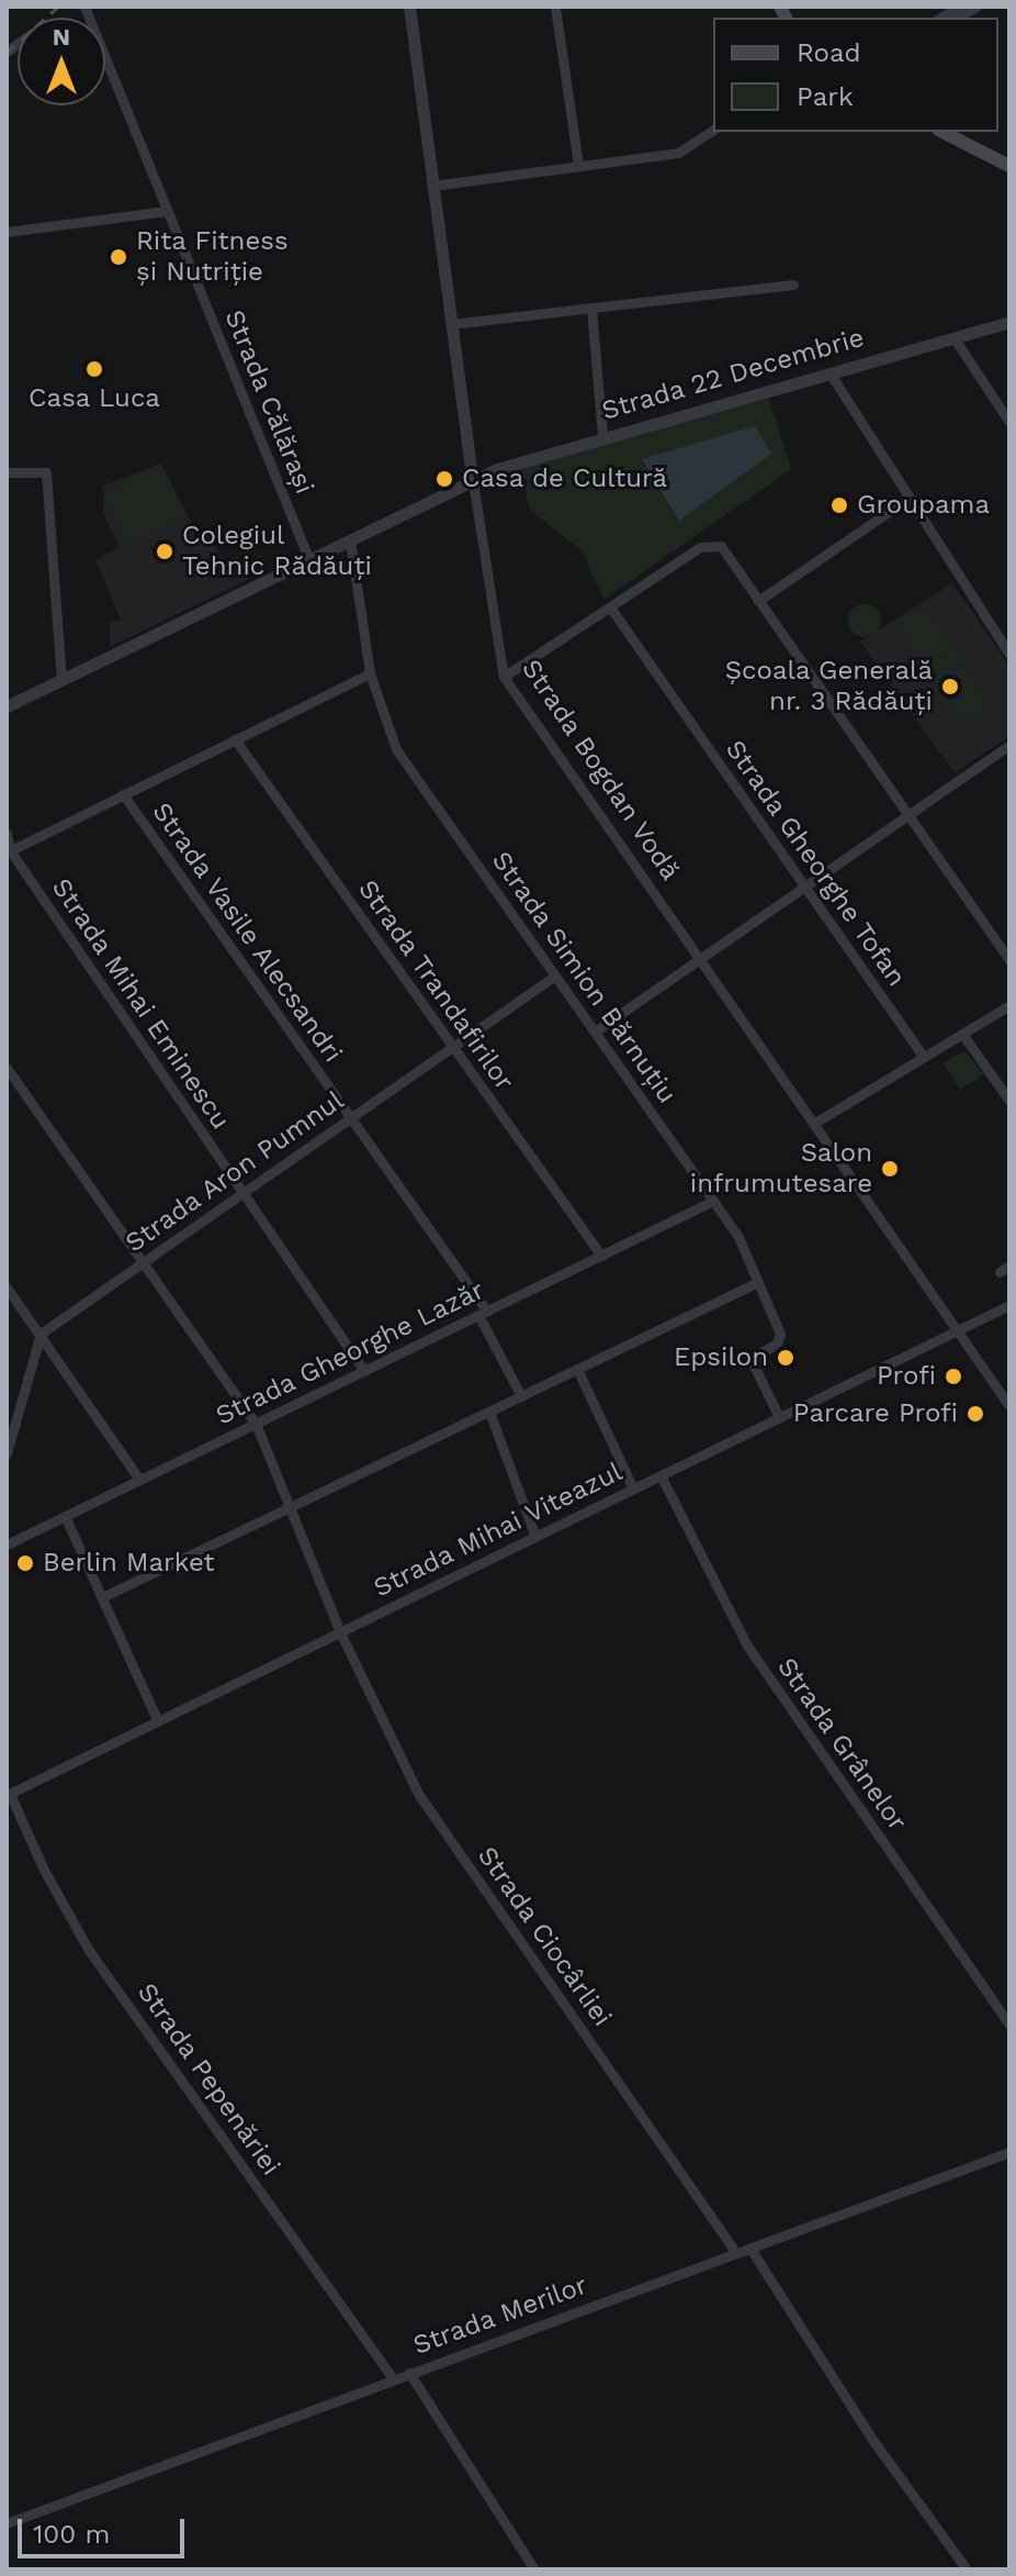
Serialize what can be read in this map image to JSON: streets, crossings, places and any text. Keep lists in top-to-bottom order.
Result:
{
  "streets": {
    "street": [
      "Strada 22 Decembrie",
      "Strada Călărași",
      "Strada Bogdan Vodă",
      "Strada Gheorghe Tofan",
      "Strada Vasile Alecsandri",
      "Strada Simion Bărnuțiu",
      "Strada Trandafirilor",
      "Strada Mihai Eminescu",
      "Strada Aron Pumnul",
      "Strada Gheorghe Lazăr",
      "Strada Mihai Viteazul",
      "Strada Grânelor",
      "Strada Ciocârliei",
      "Strada Pepenăriei",
      "Strada Merilor"
    ]
  },
  "crossings": [
    ["Strada 22 Decembrie", "Strada Călărași"],
    ["Strada 22 Decembrie", "Strada Bogdan Vodă"],
    ["Strada 22 Decembrie", "Strada Simion Bărnuțiu"],
    ["Strada Bogdan Vodă", "Strada Mihai Viteazul"],
    ["Strada Vasile Alecsandri", "Strada Aron Pumnul"],
    ["Strada Vasile Alecsandri", "Strada Gheorghe Lazăr"],
    ["Strada Simion Bărnuțiu", "Strada Aron Pumnul"],
    ["Strada Simion Bărnuțiu", "Strada Gheorghe Lazăr"],
    ["Strada Simion Bărnuțiu", "Strada Mihai Viteazul"],
    ["Strada Trandafirilor", "Strada Aron Pumnul"],
    ["Strada Trandafirilor", "Strada Gheorghe Lazăr"],
    ["Strada Mihai Eminescu", "Strada Aron Pumnul"],
    ["Strada Mihai Eminescu", "Strada Gheorghe Lazăr"],
    ["Strada Aron Pumnul", "Strada Ciocârliei"],
    ["Strada Gheorghe Lazăr", "Strada Ciocârliei"],
    ["Strada Mihai Viteazul", "Strada Grânelor"],
    ["Strada Mihai Viteazul", "Strada Ciocârliei"],
    ["Strada Mihai Viteazul", "Strada Pepenăriei"],
    ["Strada Ciocârliei", "Strada Merilor"],
    ["Strada Pepenăriei", "Strada Merilor"]
  ],
  "places": [
    "Rita Fitness și Nutriție",
    "Casa Luca",
    "Casa de Cultură",
    "Groupama",
    "Colegiul Tehnic Rădăuți",
    "Școala Generală nr. 3 Rădăuți",
    "Salon infrumutesare",
    "Epsilon",
    "Profi",
    "Parcare Profi",
    "Berlin Market"
  ],
  "legend": ["Road", "Park"],
  "scale_bar": "100 m",
  "north": "top"
}
